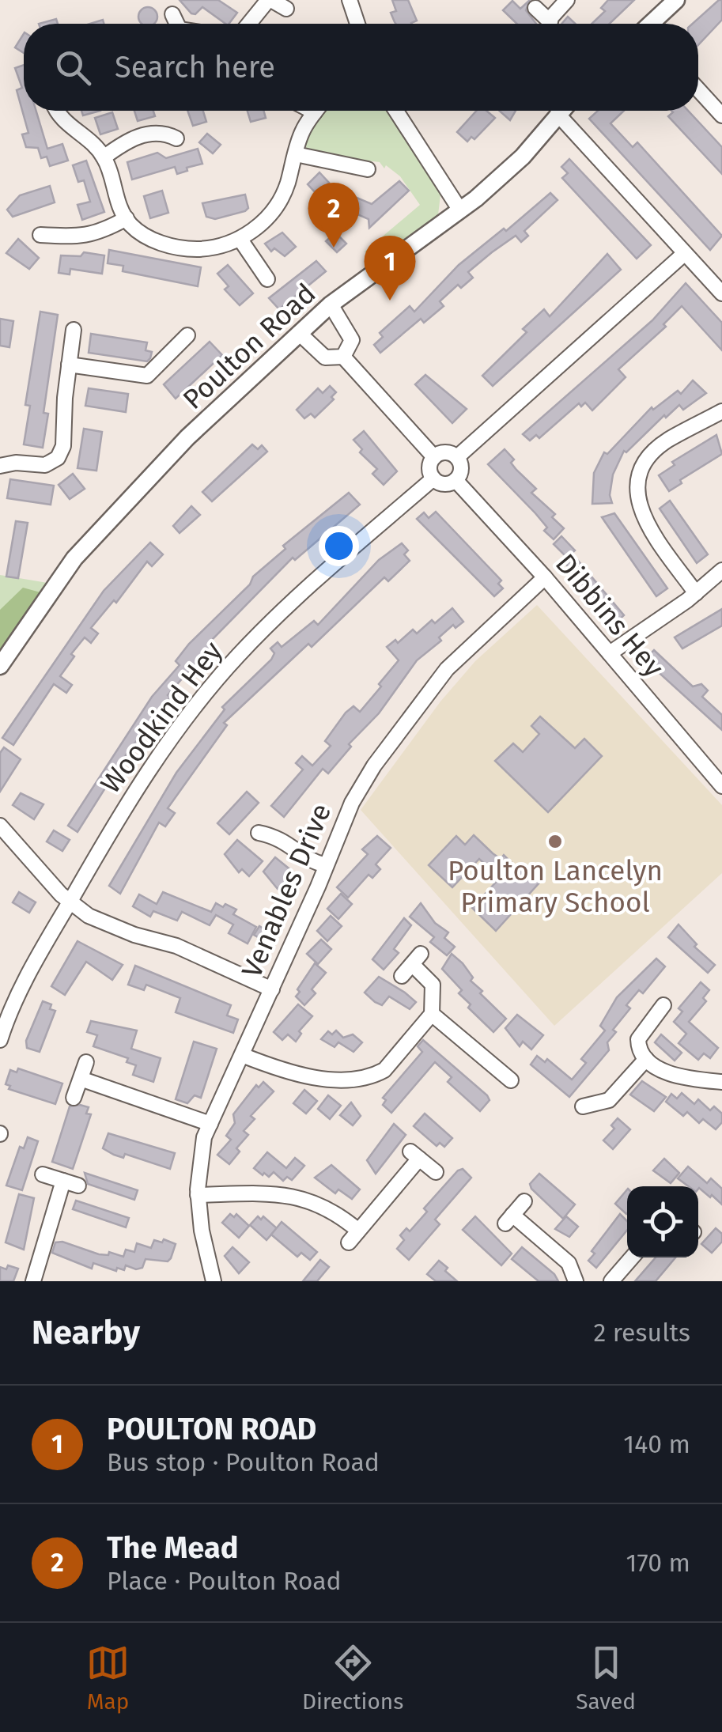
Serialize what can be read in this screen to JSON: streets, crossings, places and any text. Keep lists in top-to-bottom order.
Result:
{
  "streets": {
    "street": [
      "Poulton Road",
      "Dibbins Hey",
      "Woodkind Hey",
      "Venables Drive"
    ]
  },
  "crossings": [
    ["Dibbins Hey", "Woodkind Hey"],
    ["Dibbins Hey", "Venables Drive"]
  ],
  "places": ["Poulton Lancelyn Primary School"],
  "page": {
    "search": "Search here",
    "pins": ["2", "1"],
    "heading": ["Nearby", "2 results"],
    "list": [
      {
        "mark": "1",
        "name": "POULTON ROAD",
        "note": "Bus stop · Poulton Road",
        "value": "140 m"
      },
      {
        "mark": "2",
        "name": "The Mead",
        "note": "Place · Poulton Road",
        "value": "170 m"
      }
    ],
    "nav": ["Map", "Directions", "Saved"]
  }
}
